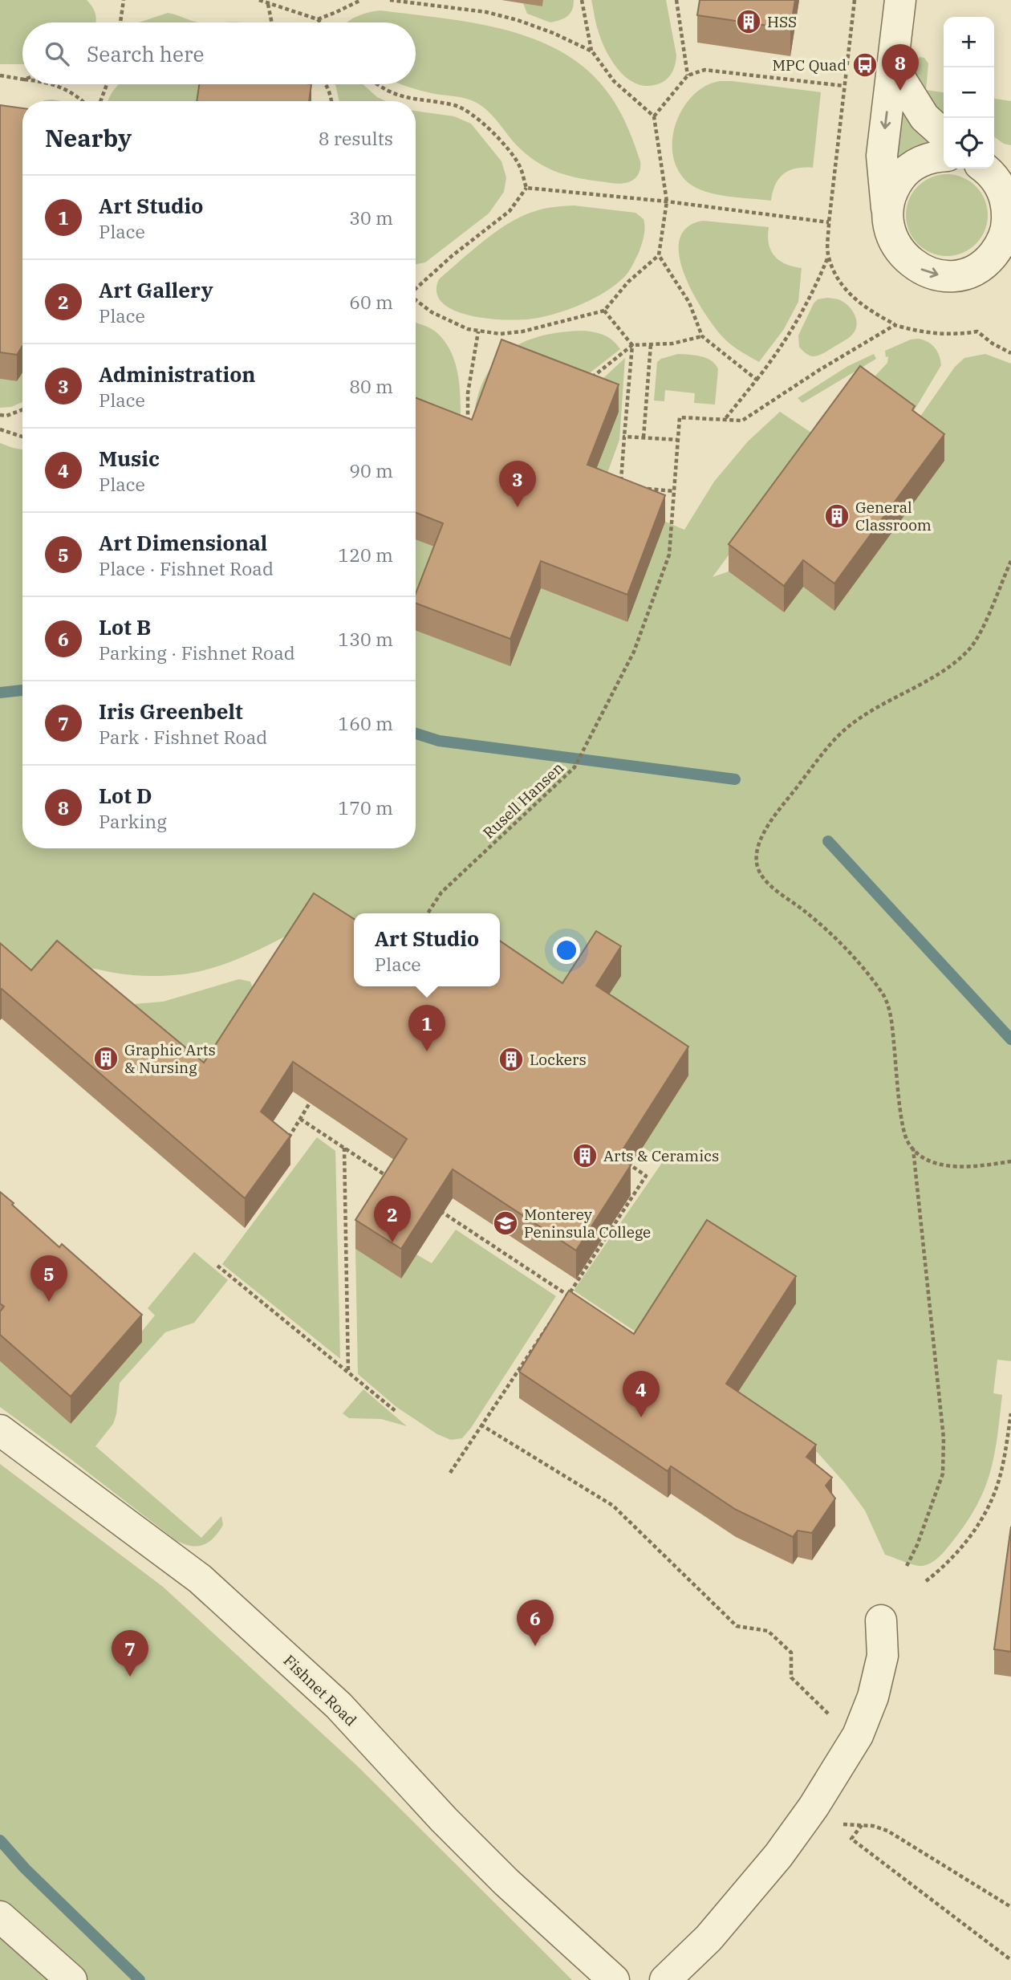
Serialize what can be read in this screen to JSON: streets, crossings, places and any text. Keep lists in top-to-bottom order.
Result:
{
  "streets": {
    "street": ["Fishnet Road"],
    "path": ["Rusell Hansen"]
  },
  "places": {
    "building": [
      "HSS",
      "General Classroom",
      "Graphic Arts & Nursing",
      "Lockers",
      "Arts & Ceramics"
    ],
    "bus stop": ["MPC Quad"],
    "school or university": ["Monterey Peninsula College"]
  },
  "page": {
    "map_buttons": ["+", "−"],
    "search": "Search here",
    "pins": [
      "8",
      "3",
      "1",
      "2",
      "5",
      "4",
      "6",
      "7"
    ],
    "heading": ["Nearby", "8 results"],
    "list": [
      {
        "mark": "1",
        "name": "Art Studio",
        "note": "Place",
        "value": "30 m"
      },
      {
        "mark": "2",
        "name": "Art Gallery",
        "note": "Place",
        "value": "60 m"
      },
      {
        "mark": "3",
        "name": "Administration",
        "note": "Place",
        "value": "80 m"
      },
      {
        "mark": "4",
        "name": "Music",
        "note": "Place",
        "value": "90 m"
      },
      {
        "mark": "5",
        "name": "Art Dimensional",
        "note": "Place · Fishnet Road",
        "value": "120 m"
      },
      {
        "mark": "6",
        "name": "Lot B",
        "note": "Parking · Fishnet Road",
        "value": "130 m"
      },
      {
        "mark": "7",
        "name": "Iris Greenbelt",
        "note": "Park · Fishnet Road",
        "value": "160 m"
      },
      {
        "mark": "8",
        "name": "Lot D",
        "note": "Parking",
        "value": "170 m"
      }
    ],
    "popup": ["Art Studio", "Place"]
  }
}
